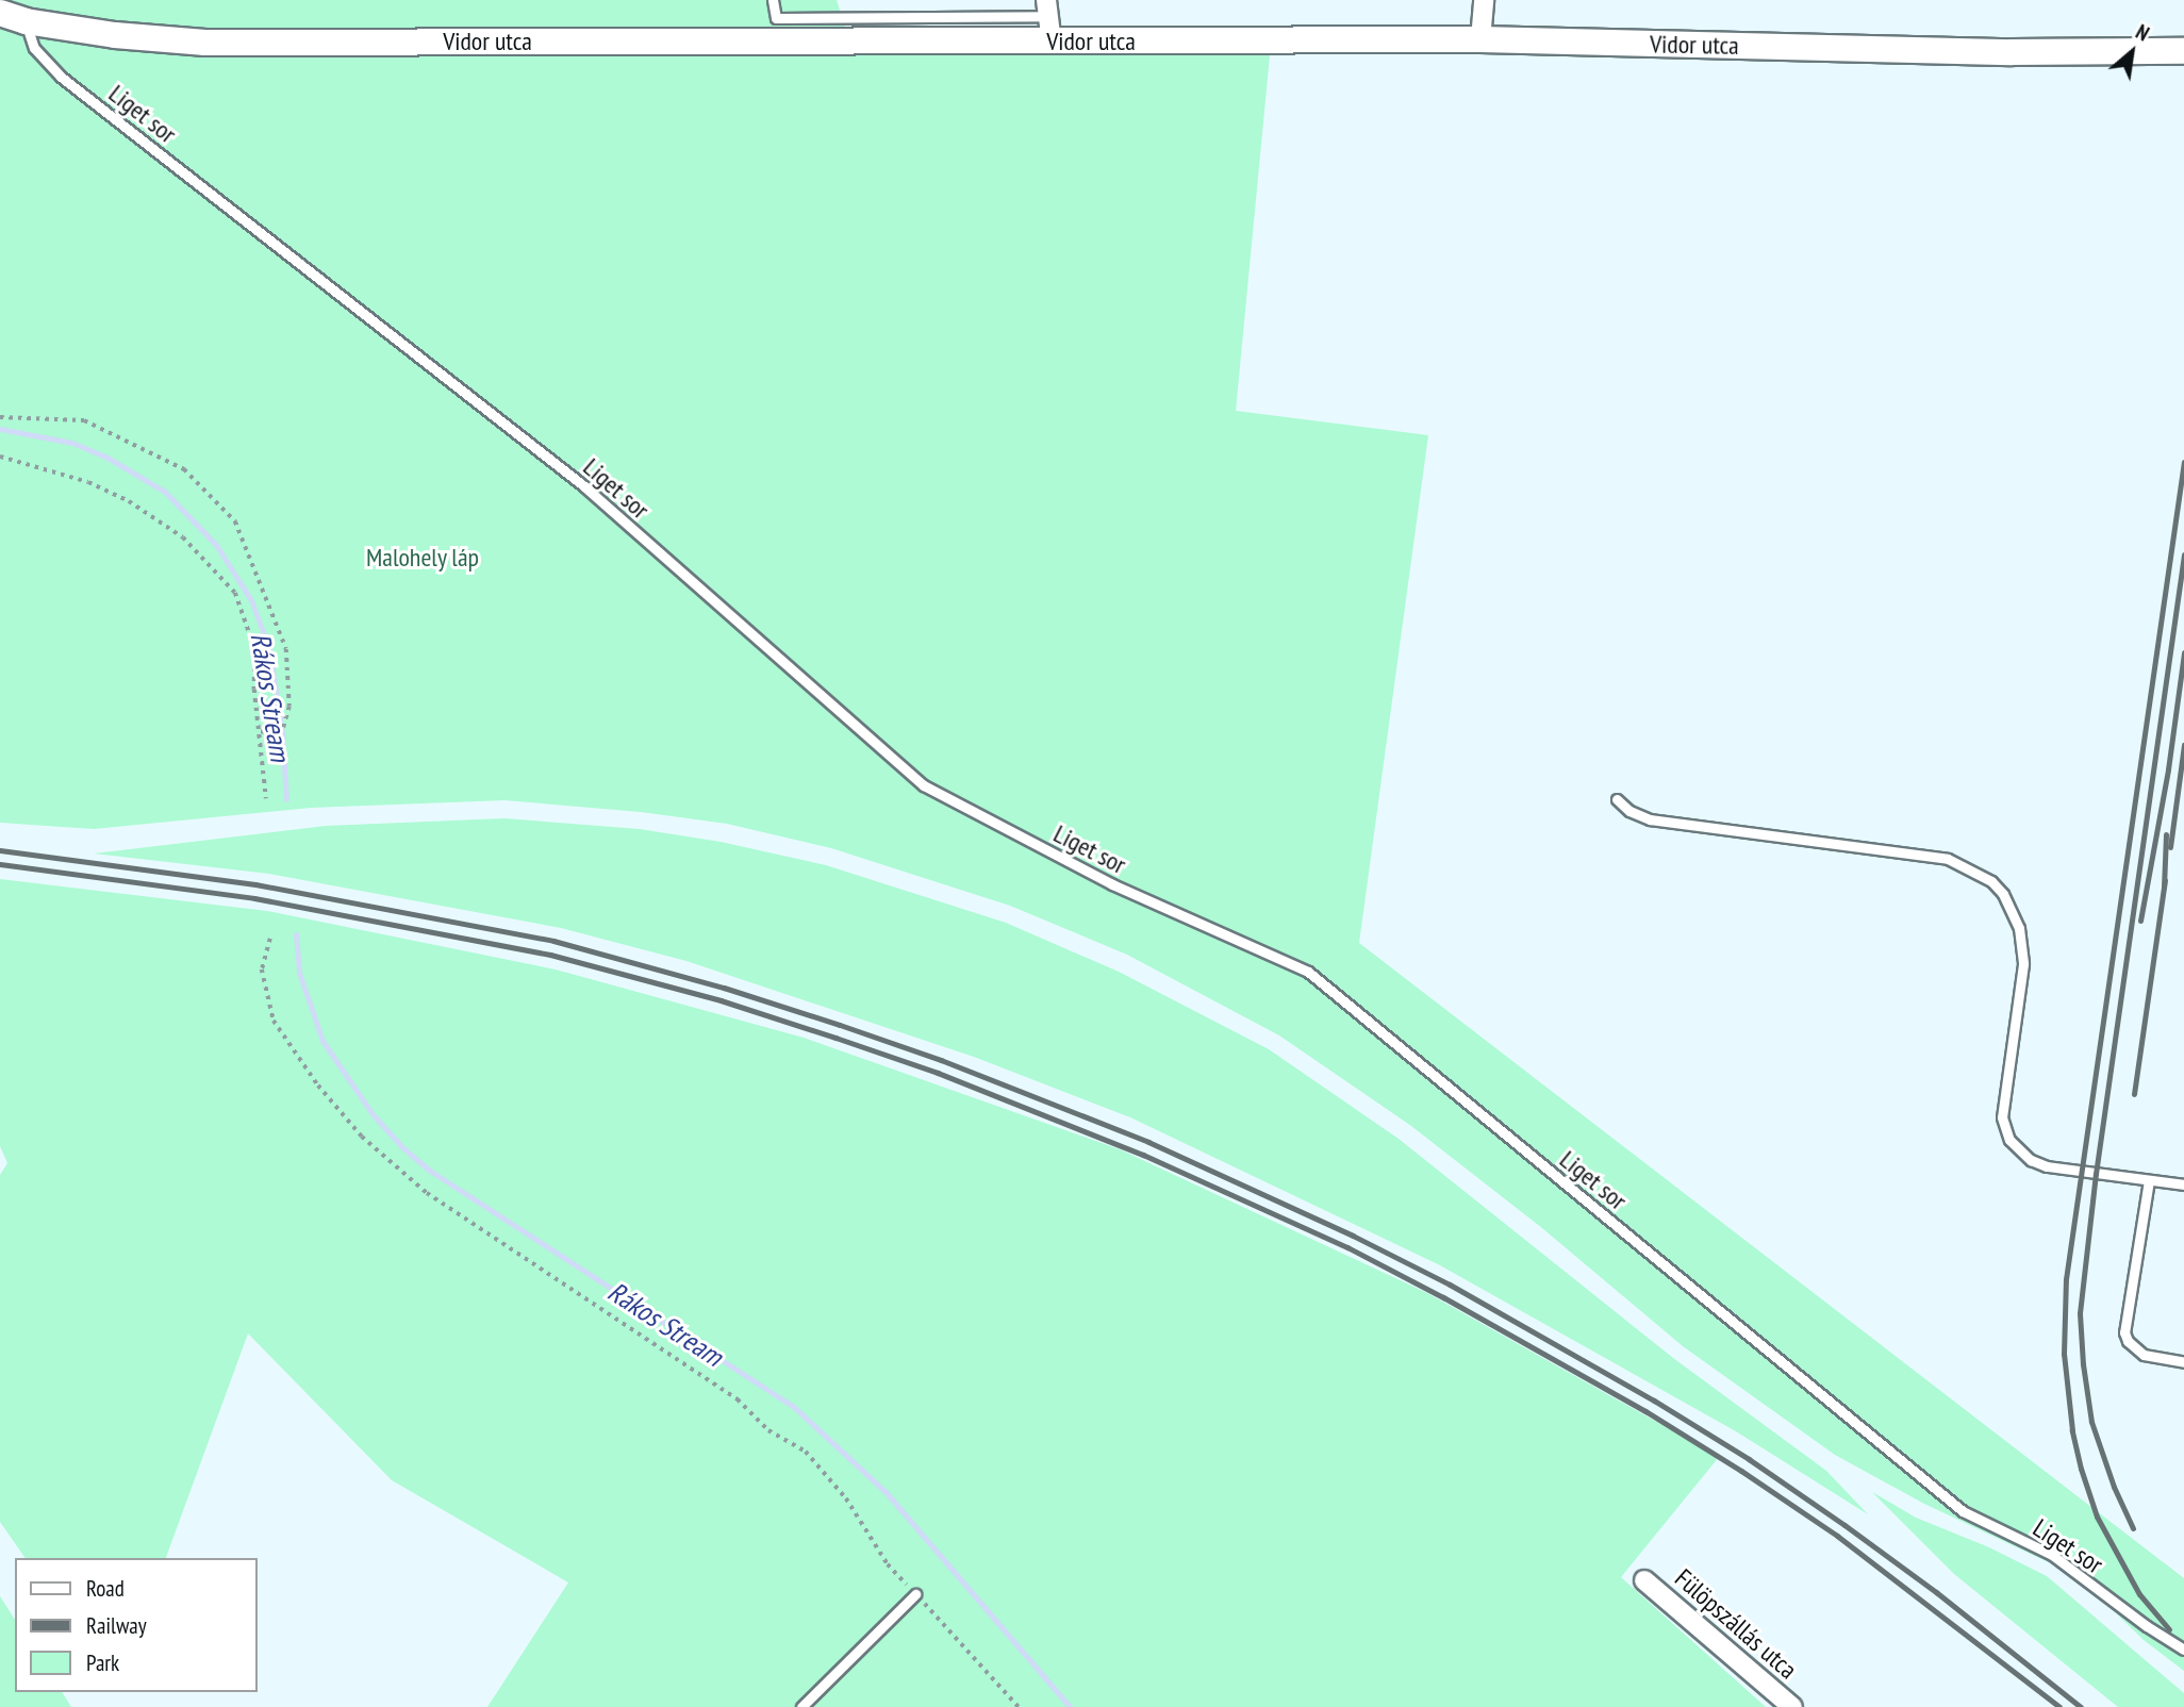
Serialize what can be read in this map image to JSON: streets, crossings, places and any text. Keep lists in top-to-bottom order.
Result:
{
  "streets": {
    "street": ["Vidor utca", "Fülöpszállás utca"],
    "lane": ["Liget sor"]
  },
  "crossings": [
    ["Vidor utca", "Liget sor"]
  ],
  "water": ["Rákos Stream"],
  "parks": ["Malohely láp"],
  "legend": ["Road", "Railway", "Park"],
  "north": "top right"
}
